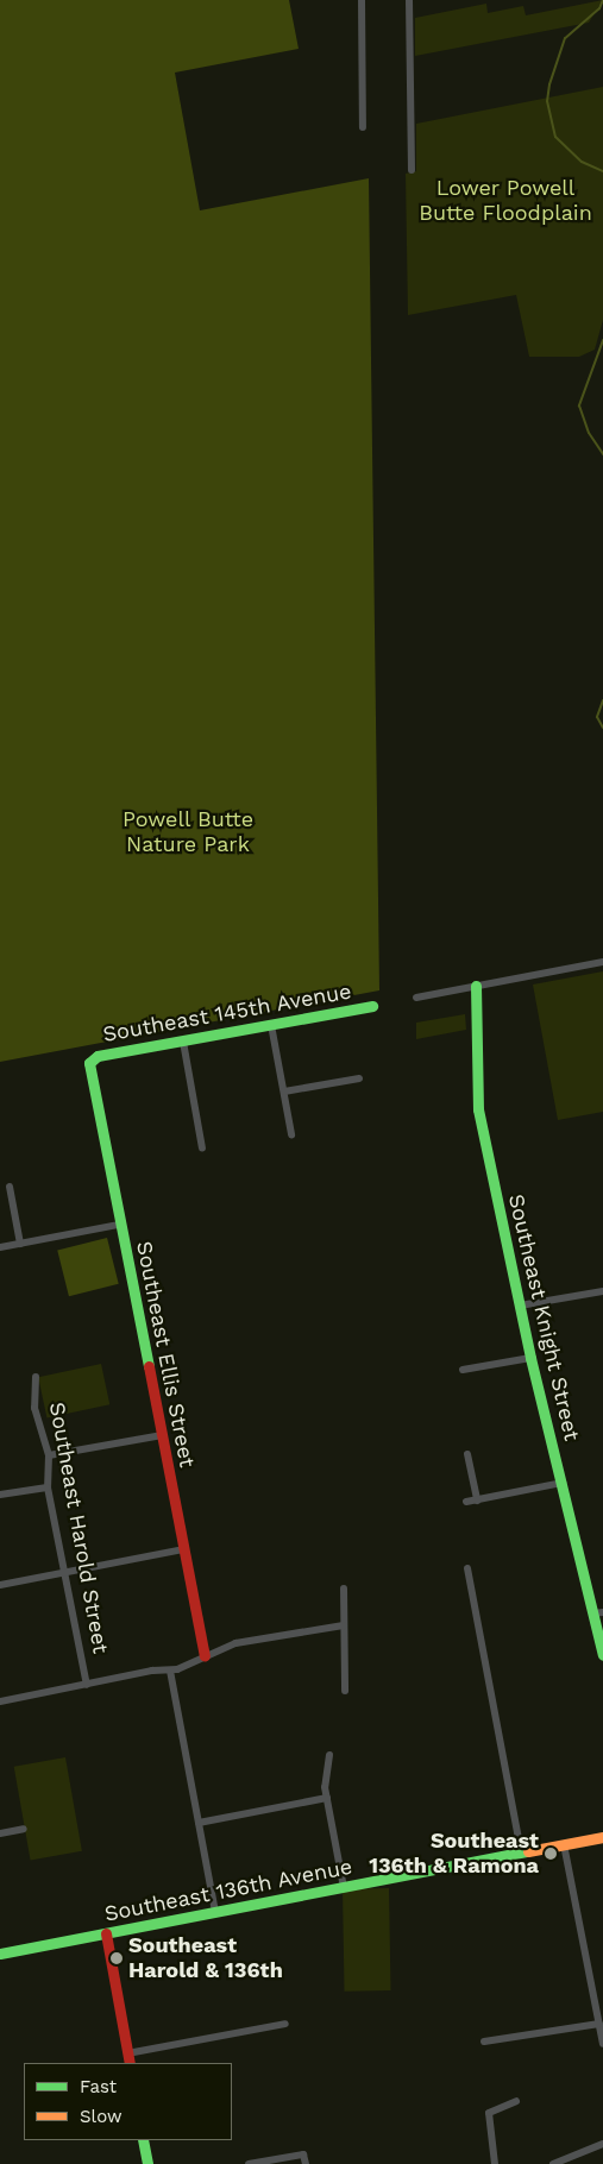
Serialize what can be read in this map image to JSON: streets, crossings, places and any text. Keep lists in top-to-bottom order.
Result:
{
  "streets": {
    "street": [
      "Southeast 145th Avenue",
      "Southeast Knight Street",
      "Southeast Ellis Street",
      "Southeast Harold Street",
      "Southeast 136th Avenue"
    ]
  },
  "crossings": [
    ["Southeast 145th Avenue", "Southeast Ellis Street"]
  ],
  "parks": ["Lower Powell Butte Floodplain", "Powell Butte Nature Park"],
  "places": ["Southeast 136th & Ramona", "Southeast Harold & 136th"],
  "legend": ["Fast", "Slow"]
}
